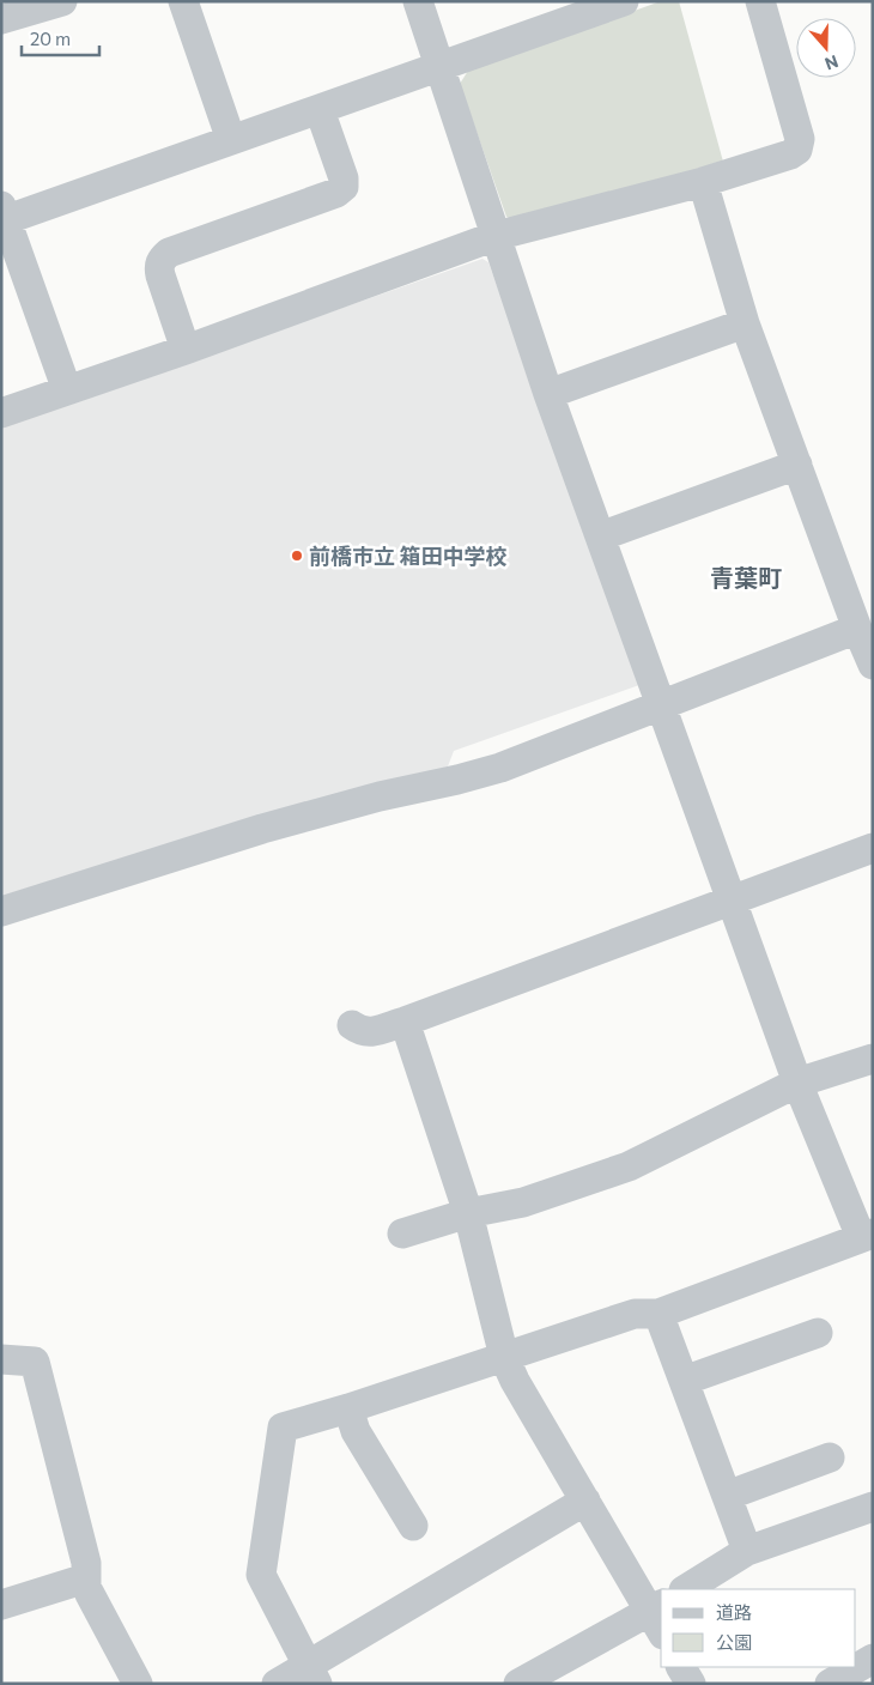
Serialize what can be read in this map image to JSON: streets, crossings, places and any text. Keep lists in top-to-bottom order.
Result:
{
  "districts": ["青葉町"],
  "places": ["前橋市立 箱田中学校"],
  "legend": ["道路", "公園"],
  "scale_bar": "20 m",
  "north": "bottom"
}
